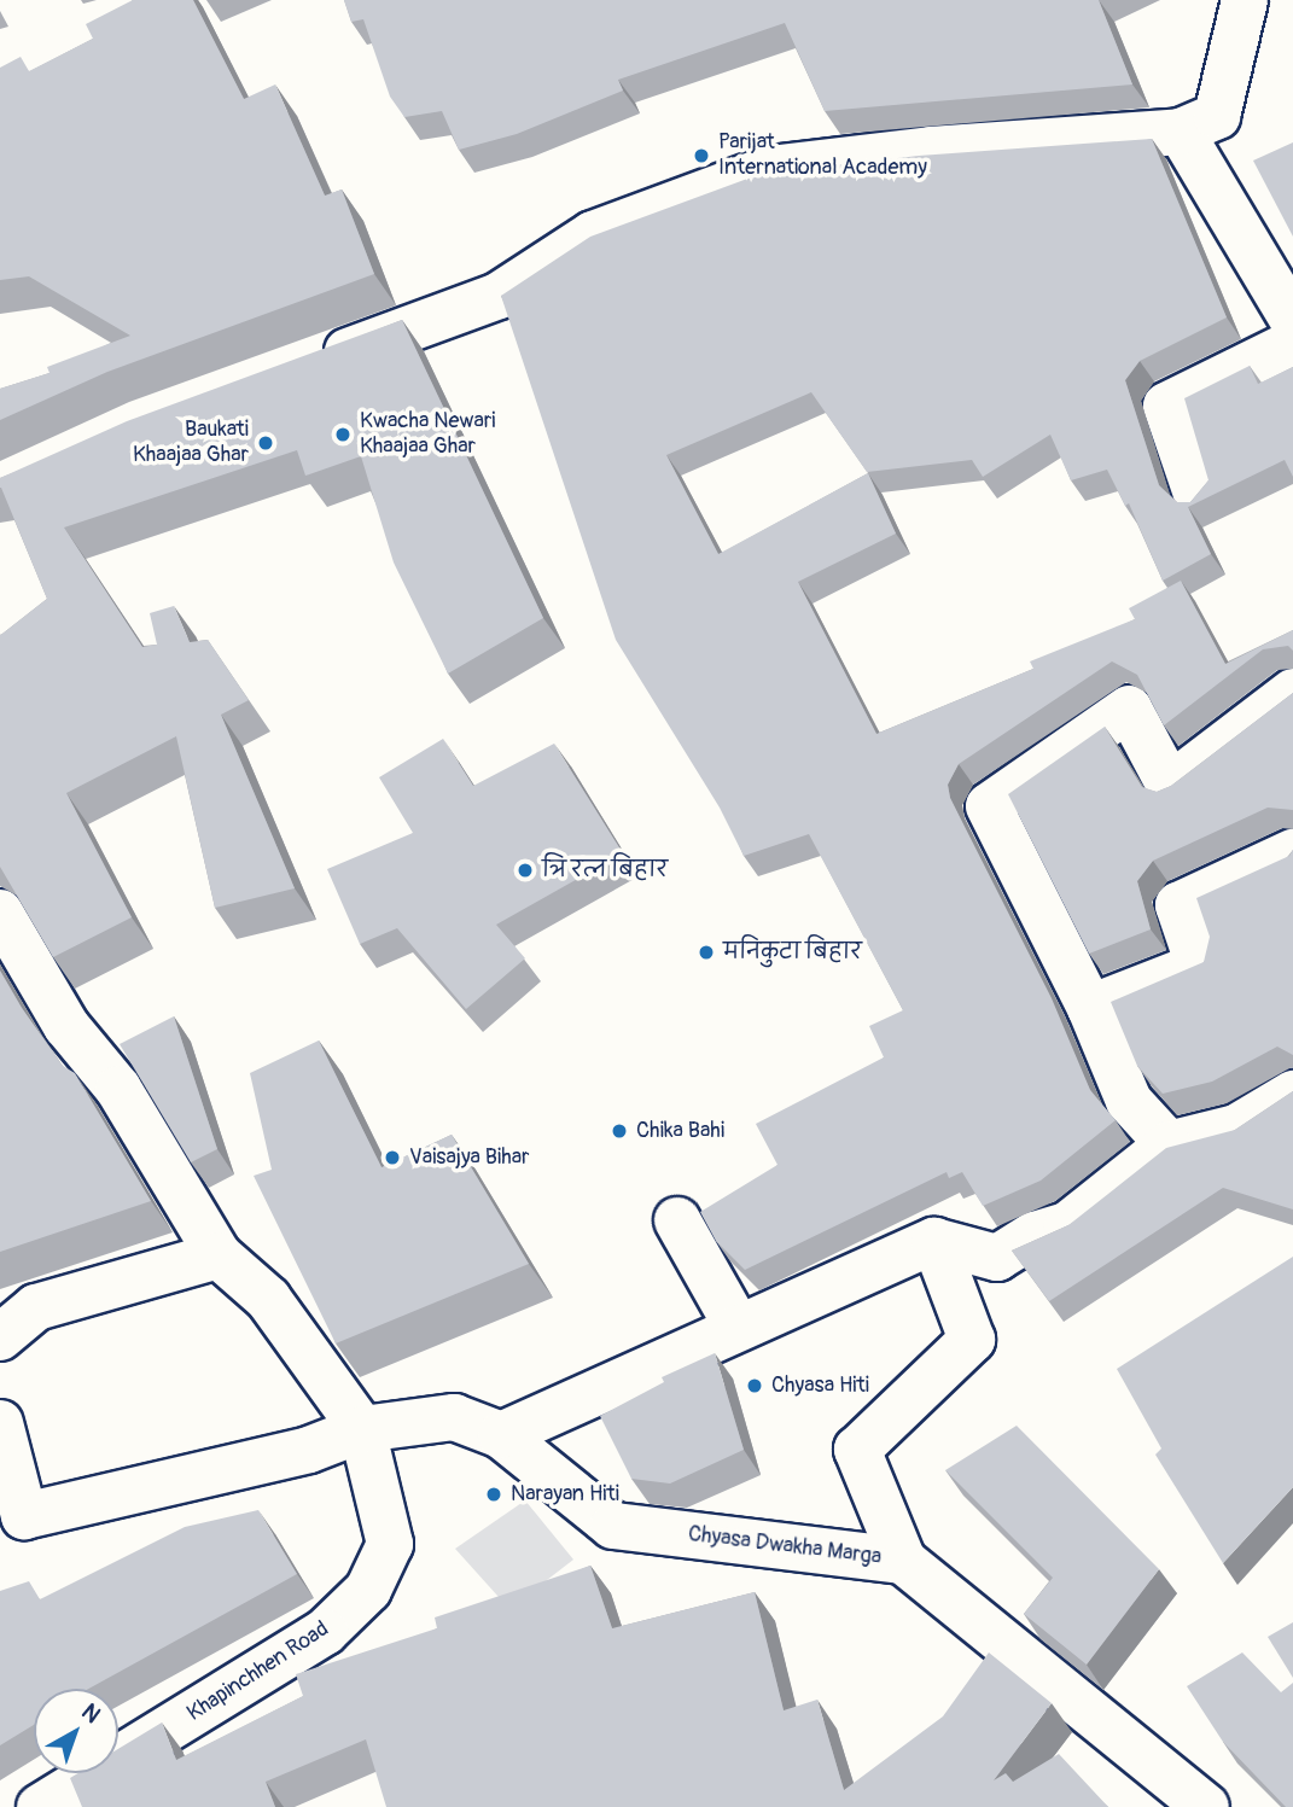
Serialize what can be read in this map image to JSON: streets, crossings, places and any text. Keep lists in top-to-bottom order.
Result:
{
  "streets": {
    "street": ["Chyasa Dwakha Marga", "Khapinchhen Road"]
  },
  "crossings": [
    ["Chyasa Dwakha Marga", "Khapinchhen Road"]
  ],
  "places": [
    "Parijat International Academy",
    "Kwacha Newari Khaajaa Ghar",
    "Baukati Khaajaa Ghar",
    "त्रि रत्न बिहार",
    "मनिकुटा बिहार",
    "Chika Bahi",
    "Vaisajya Bihar",
    "Chyasa Hiti",
    "Narayan Hiti"
  ],
  "north": "top right"
}
